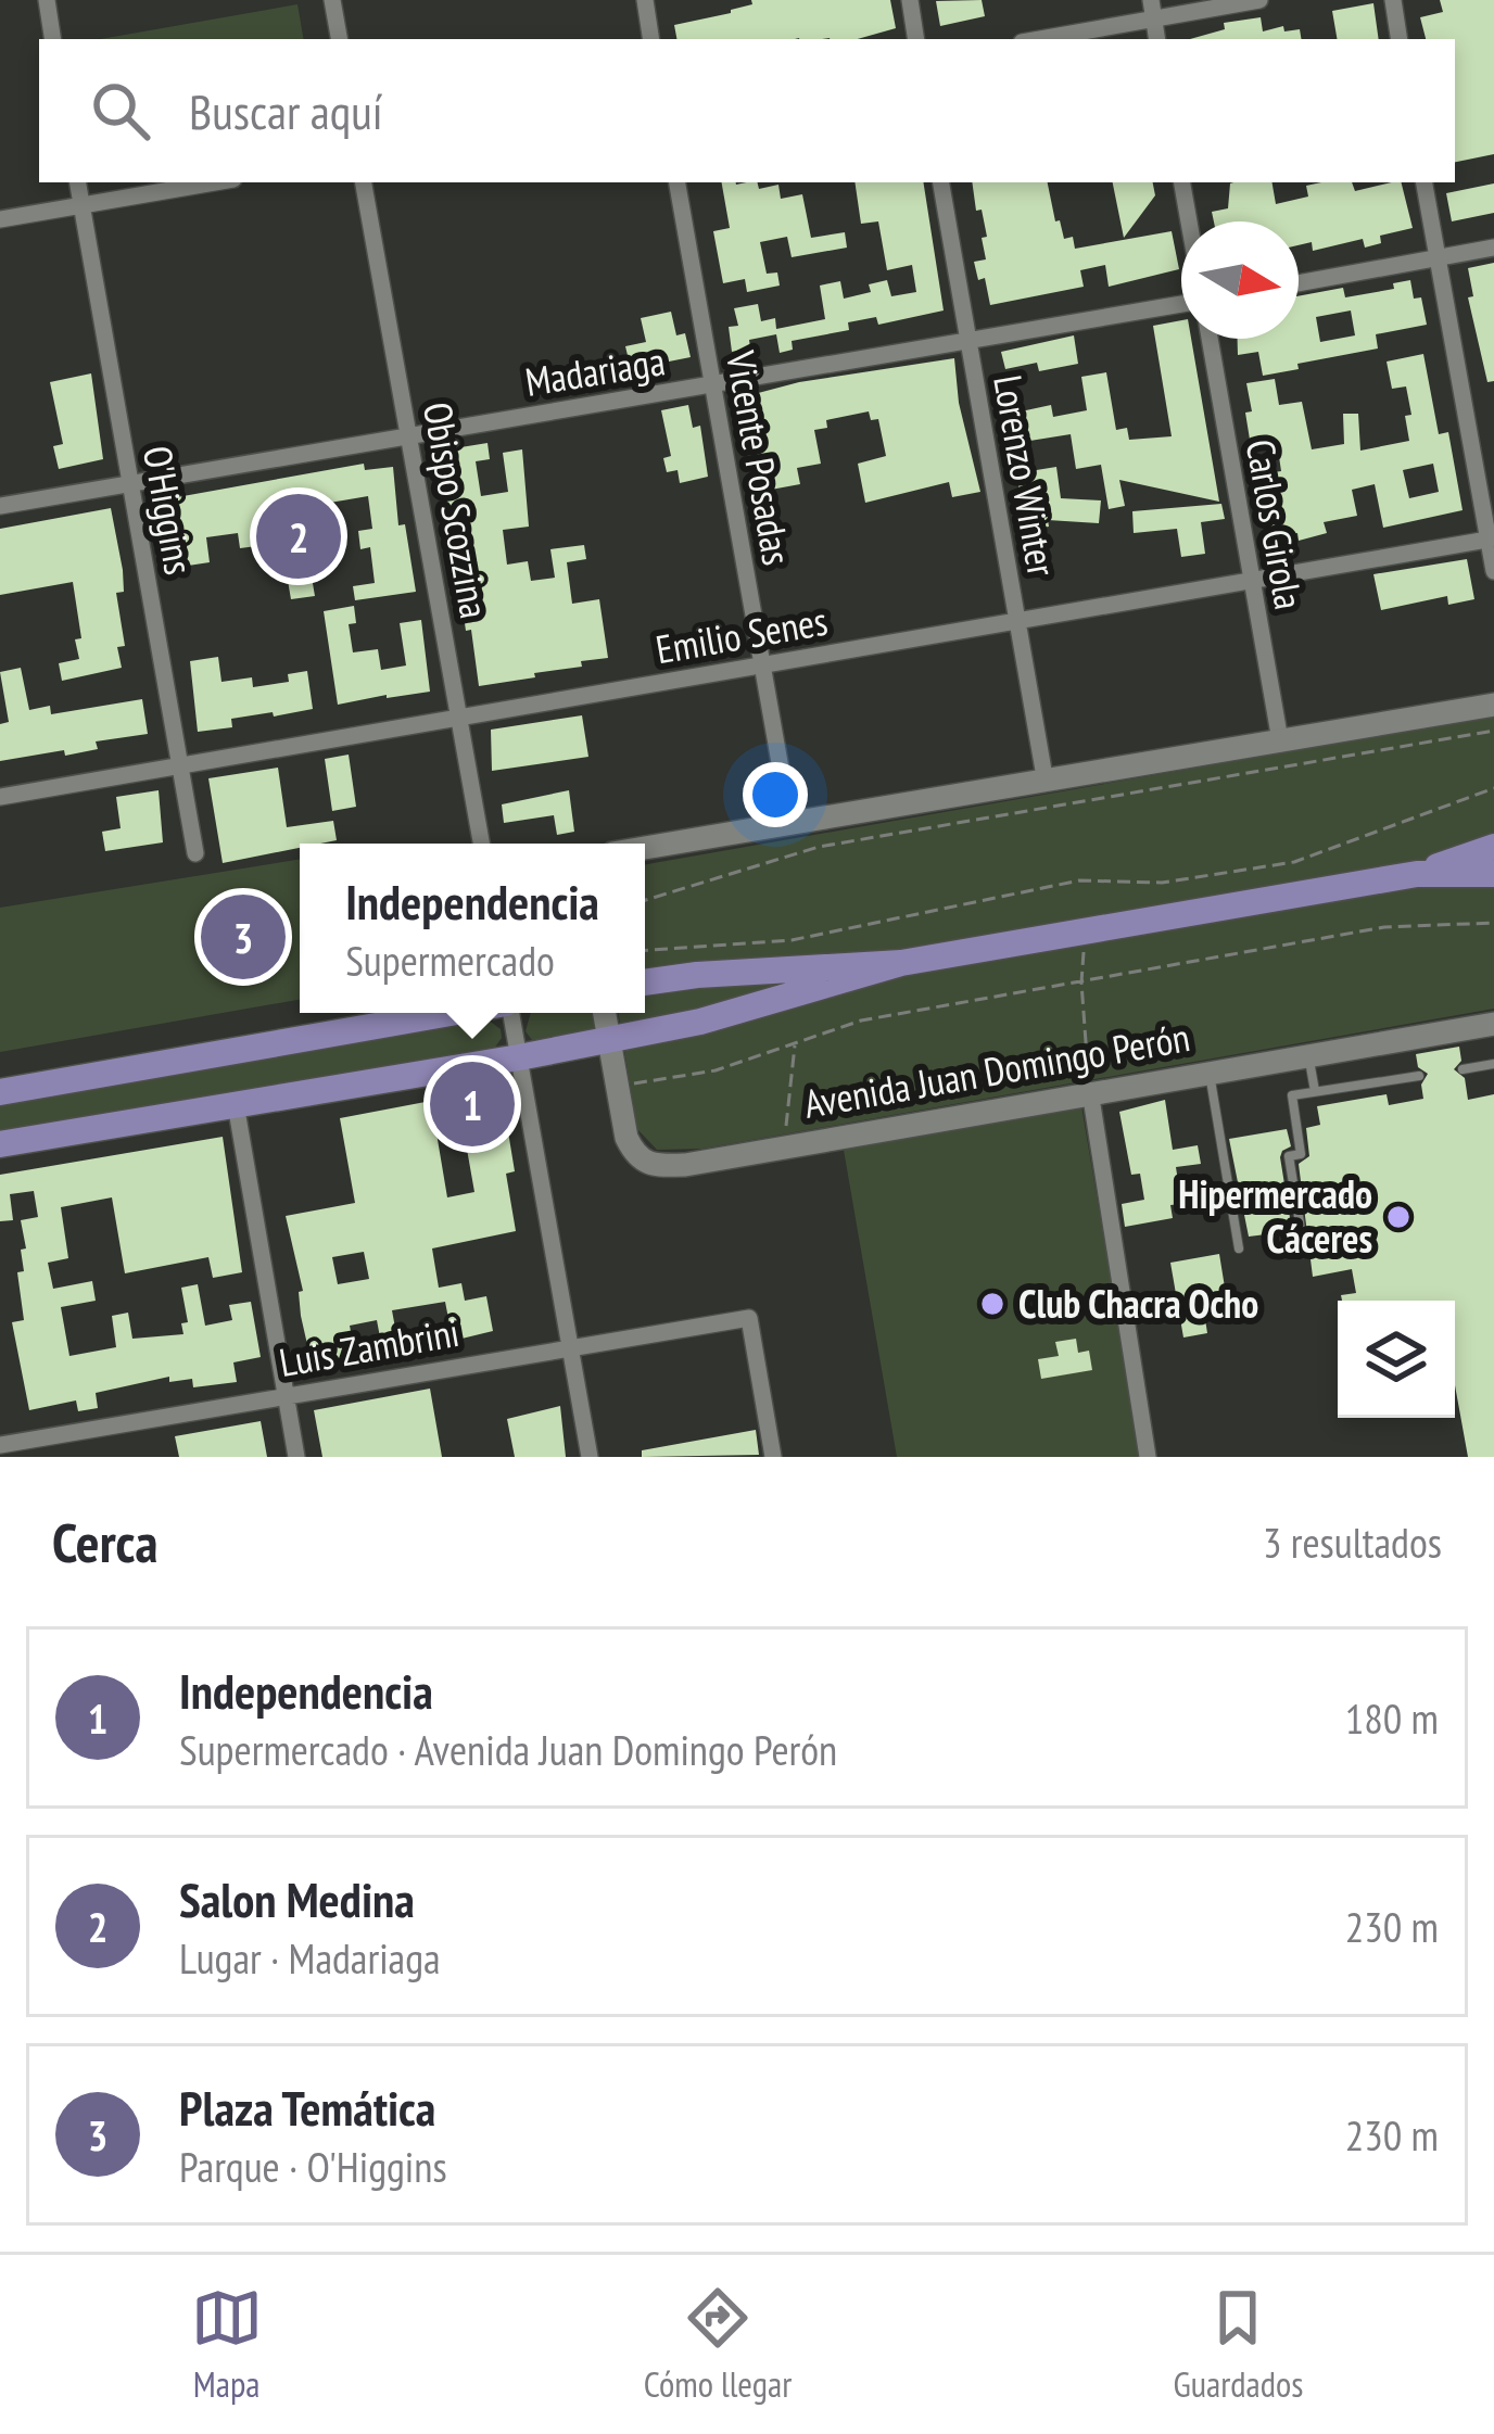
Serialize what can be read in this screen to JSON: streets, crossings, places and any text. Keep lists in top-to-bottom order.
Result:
{
  "streets": {
    "main road": ["Avenida Juan Domingo Perón"],
    "street": [
      "Madariaga",
      "Vicente Posadas",
      "Lorenzo Winter",
      "O'Higgins",
      "Obispo Scozzina",
      "Carlos Girola",
      "Emilio Senes",
      "Luis Zambrini"
    ]
  },
  "crossings": [
    ["Madariaga", "Vicente Posadas"],
    ["Madariaga", "Lorenzo Winter"],
    ["Madariaga", "O'Higgins"],
    ["Madariaga", "Obispo Scozzina"],
    ["Vicente Posadas", "Emilio Senes"],
    ["Lorenzo Winter", "Emilio Senes"],
    ["O'Higgins", "Emilio Senes"],
    ["Obispo Scozzina", "Emilio Senes"],
    ["Carlos Girola", "Emilio Senes"]
  ],
  "places": ["Hipermercado Cáceres", "Club Chacra Ocho"],
  "north": "right",
  "page": {
    "search": "Buscar aquí",
    "pins": ["2", "3", "1"],
    "popup": ["Independencia", "Supermercado"],
    "heading": ["Cerca", "3 resultados"],
    "list": [
      {
        "mark": "1",
        "name": "Independencia",
        "note": "Supermercado · Avenida Juan Domingo Perón",
        "value": "180 m"
      },
      {
        "mark": "2",
        "name": "Salon Medina",
        "note": "Lugar · Madariaga",
        "value": "230 m"
      },
      {
        "mark": "3",
        "name": "Plaza Temática",
        "note": "Parque · O'Higgins",
        "value": "230 m"
      }
    ],
    "nav": ["Mapa", "Cómo llegar", "Guardados"]
  }
}
